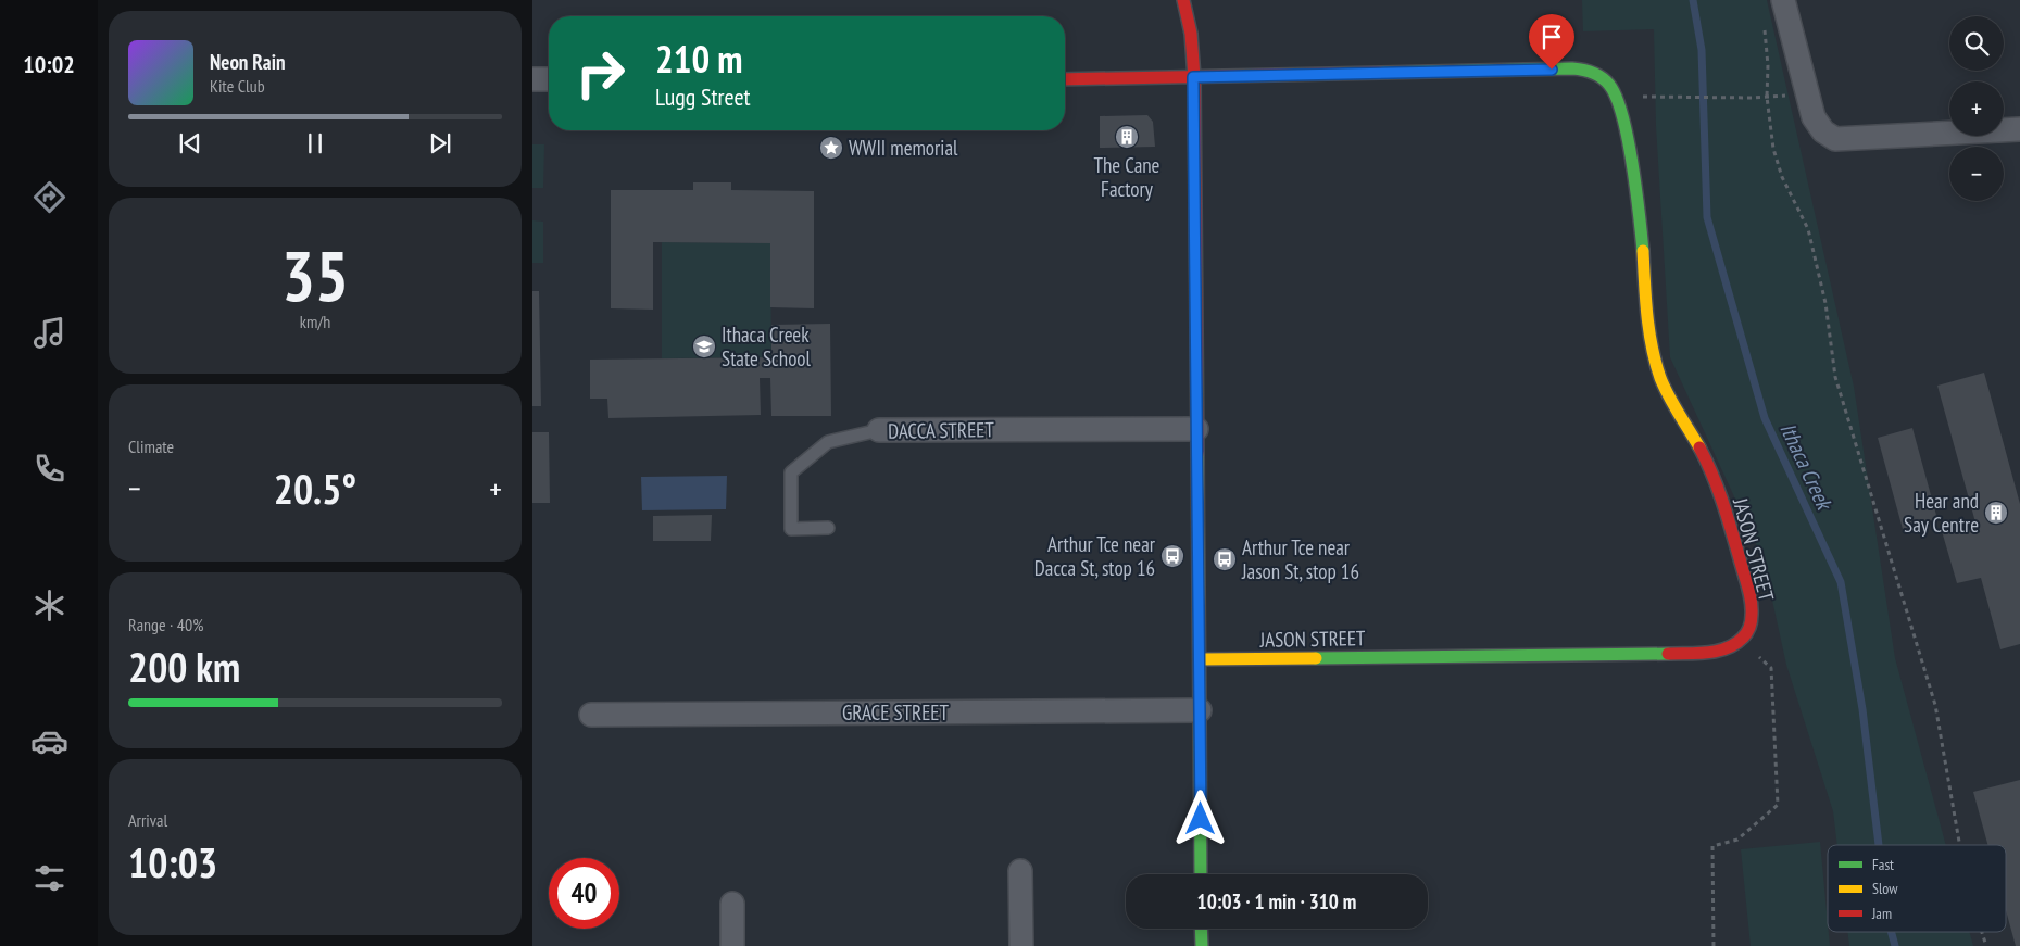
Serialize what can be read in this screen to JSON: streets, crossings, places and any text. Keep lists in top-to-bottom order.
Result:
{
  "streets": {
    "street": ["DACCA STREET", "JASON STREET", "GRACE STREET"]
  },
  "water": ["Ithaca Creek"],
  "places": {
    "building": ["The Cane Factory", "Hear and Say Centre"],
    "place": ["WWII memorial"],
    "school or university": ["Ithaca Creek State School"],
    "bus stop": ["Arthur Tce near Dacca St, stop 16", "Arthur Tce near Jason St, stop 16"]
  },
  "legend": ["Fast", "Slow", "Jam"],
  "page": {
    "tabs": "10:02",
    "map_buttons": ["+", "−"],
    "turn": ["210 m", "Lugg Street"],
    "song": ["Neon Rain", "Kite Club"],
    "tile": [
      ["35", "km/h"],
      "Climate",
      ["Range · 40%", "200 km"],
      ["Arrival", "10:03"]
    ],
    "heat": ["−", "20.5°", "+"],
    "limit": "40",
    "trip": "10:03 · 1 min · 310 m"
  }
}
